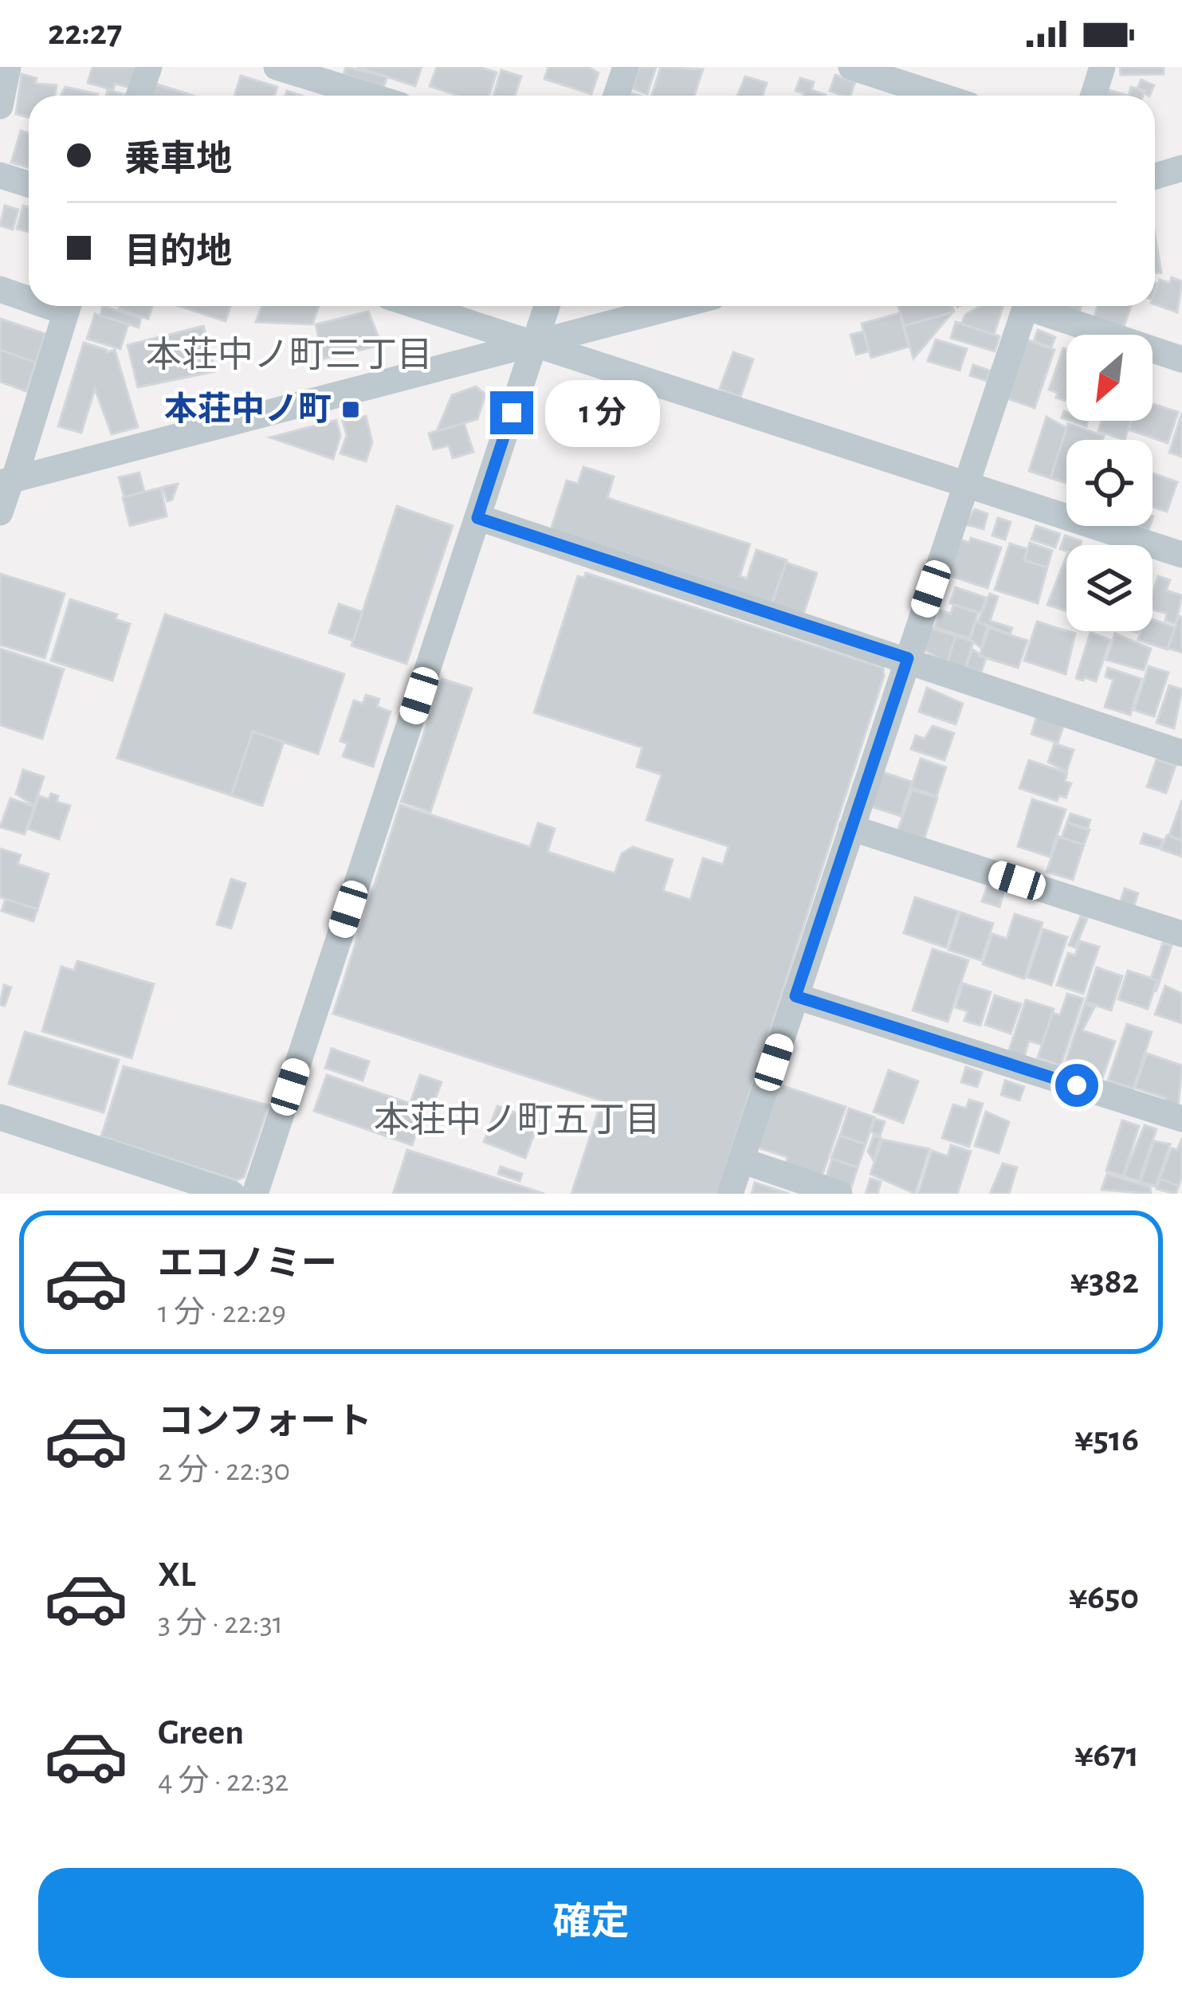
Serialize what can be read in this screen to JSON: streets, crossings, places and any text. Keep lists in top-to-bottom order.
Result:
{
  "districts": ["本荘中ノ町三丁目", "本荘中ノ町五丁目"],
  "places": {
    "transit": ["本荘中ノ町"]
  },
  "north": "bottom left",
  "page": {
    "status": "22:27",
    "banner": ["乗車地", "目的地"],
    "bubble": "1 分",
    "list": [
      {
        "name": "エコノミー",
        "note": "1 分 · 22:29",
        "value": "¥382"
      },
      {
        "name": "コンフォート",
        "note": "2 分 · 22:30",
        "value": "¥516"
      },
      {
        "name": "XL",
        "note": "3 分 · 22:31",
        "value": "¥650"
      },
      {
        "name": "Green",
        "note": "4 分 · 22:32",
        "value": "¥671"
      }
    ],
    "buttons": "確定"
  }
}
